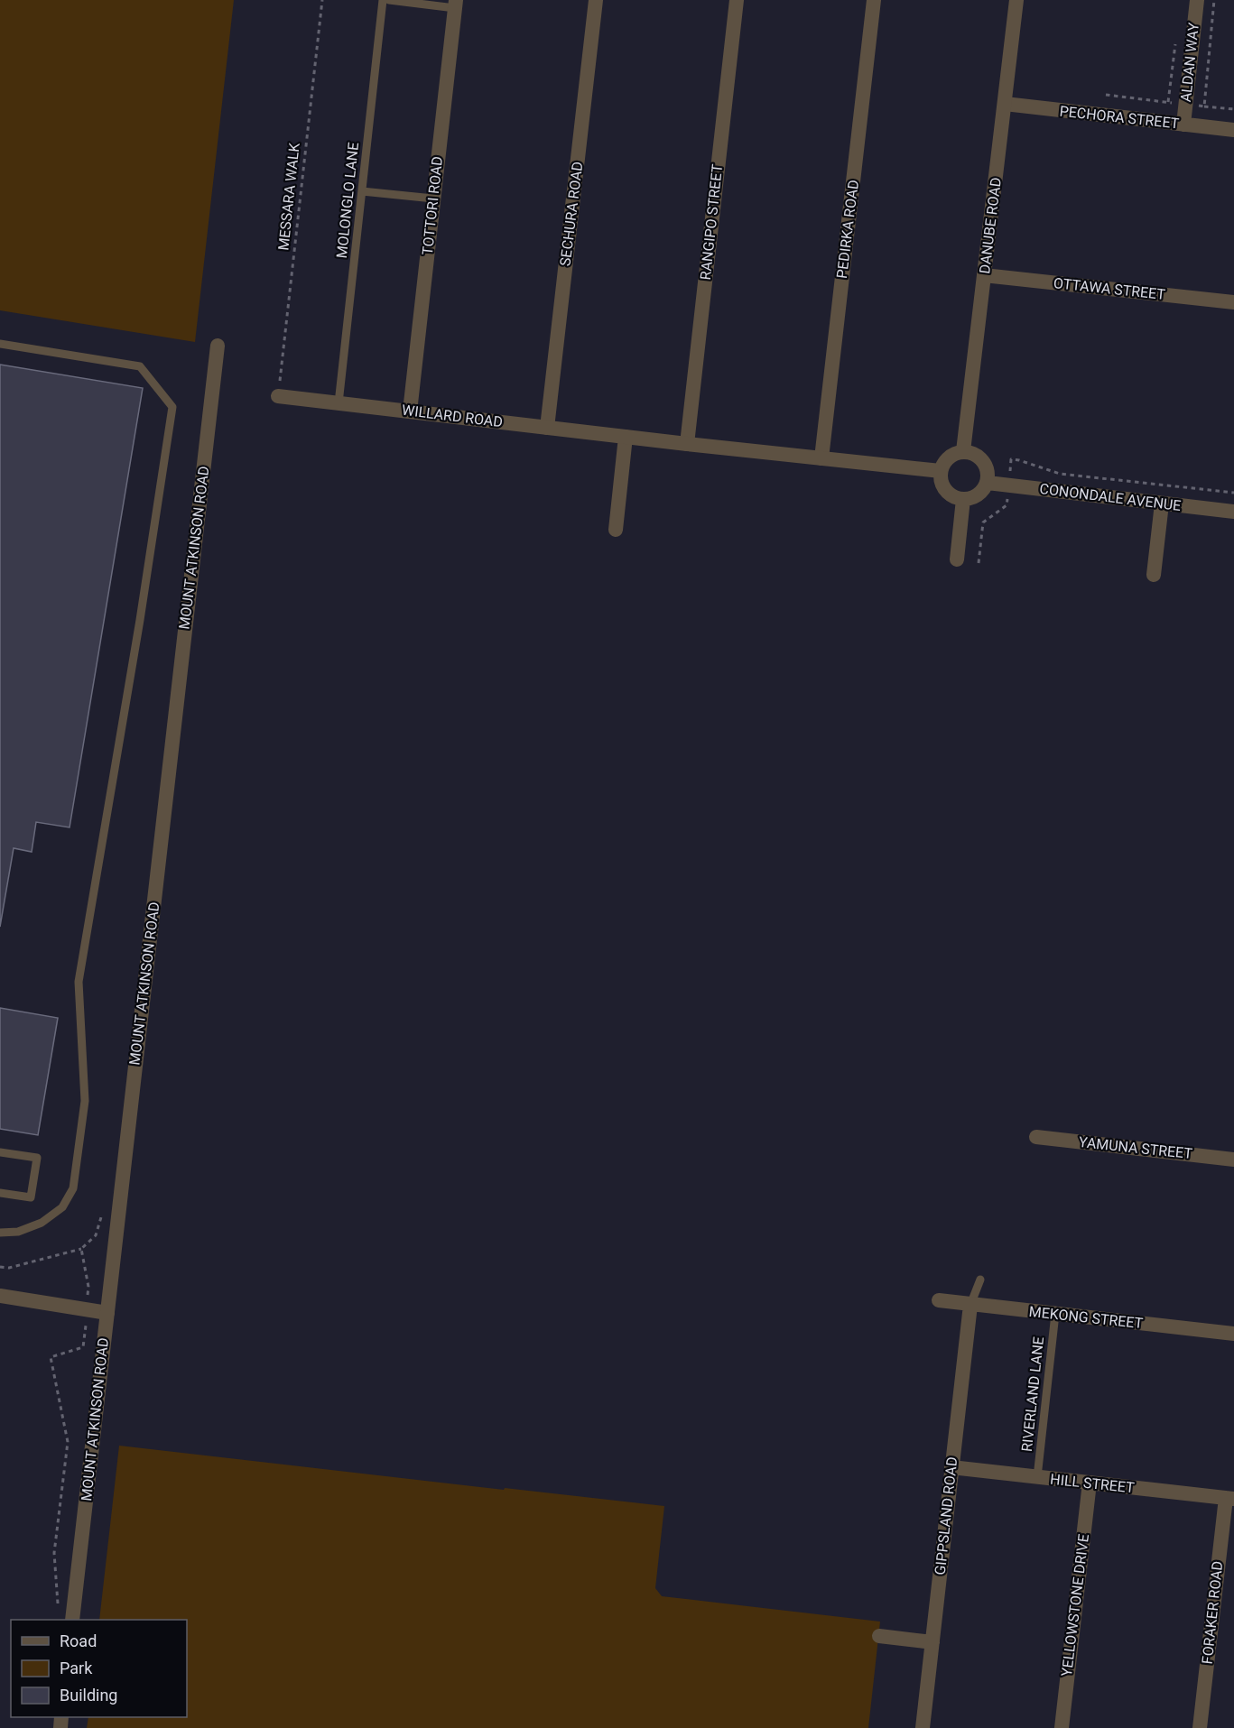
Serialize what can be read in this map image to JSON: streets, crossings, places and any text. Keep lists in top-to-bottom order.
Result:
{
  "streets": {
    "street": [
      "ALDAN WAY",
      "PECHORA STREET",
      "TOTTORI ROAD",
      "SECHURA ROAD",
      "RANGIPO STREET",
      "DANUBE ROAD",
      "PEDIRKA ROAD",
      "OTTAWA STREET",
      "WILLARD ROAD",
      "CONONDALE AVENUE",
      "MOUNT ATKINSON ROAD",
      "YAMUNA STREET",
      "MEKONG STREET",
      "HILL STREET",
      "GIPPSLAND ROAD",
      "YELLOWSTONE DRIVE",
      "FORAKER ROAD"
    ],
    "lane": ["MOLONGLO LANE", "RIVERLAND LANE"],
    "path": ["MESSARA WALK"]
  },
  "crossings": [
    ["ALDAN WAY", "PECHORA STREET"],
    ["PECHORA STREET", "DANUBE ROAD"],
    ["MESSARA WALK", "WILLARD ROAD"],
    ["MOLONGLO LANE", "WILLARD ROAD"],
    ["TOTTORI ROAD", "WILLARD ROAD"],
    ["SECHURA ROAD", "WILLARD ROAD"],
    ["RANGIPO STREET", "WILLARD ROAD"],
    ["DANUBE ROAD", "OTTAWA STREET"],
    ["DANUBE ROAD", "WILLARD ROAD"],
    ["DANUBE ROAD", "CONONDALE AVENUE"],
    ["PEDIRKA ROAD", "WILLARD ROAD"],
    ["WILLARD ROAD", "CONONDALE AVENUE"],
    ["MEKONG STREET", "RIVERLAND LANE"],
    ["MEKONG STREET", "GIPPSLAND ROAD"],
    ["RIVERLAND LANE", "HILL STREET"],
    ["HILL STREET", "GIPPSLAND ROAD"],
    ["HILL STREET", "YELLOWSTONE DRIVE"],
    ["HILL STREET", "FORAKER ROAD"]
  ],
  "legend": ["Road", "Park", "Building"]
}
